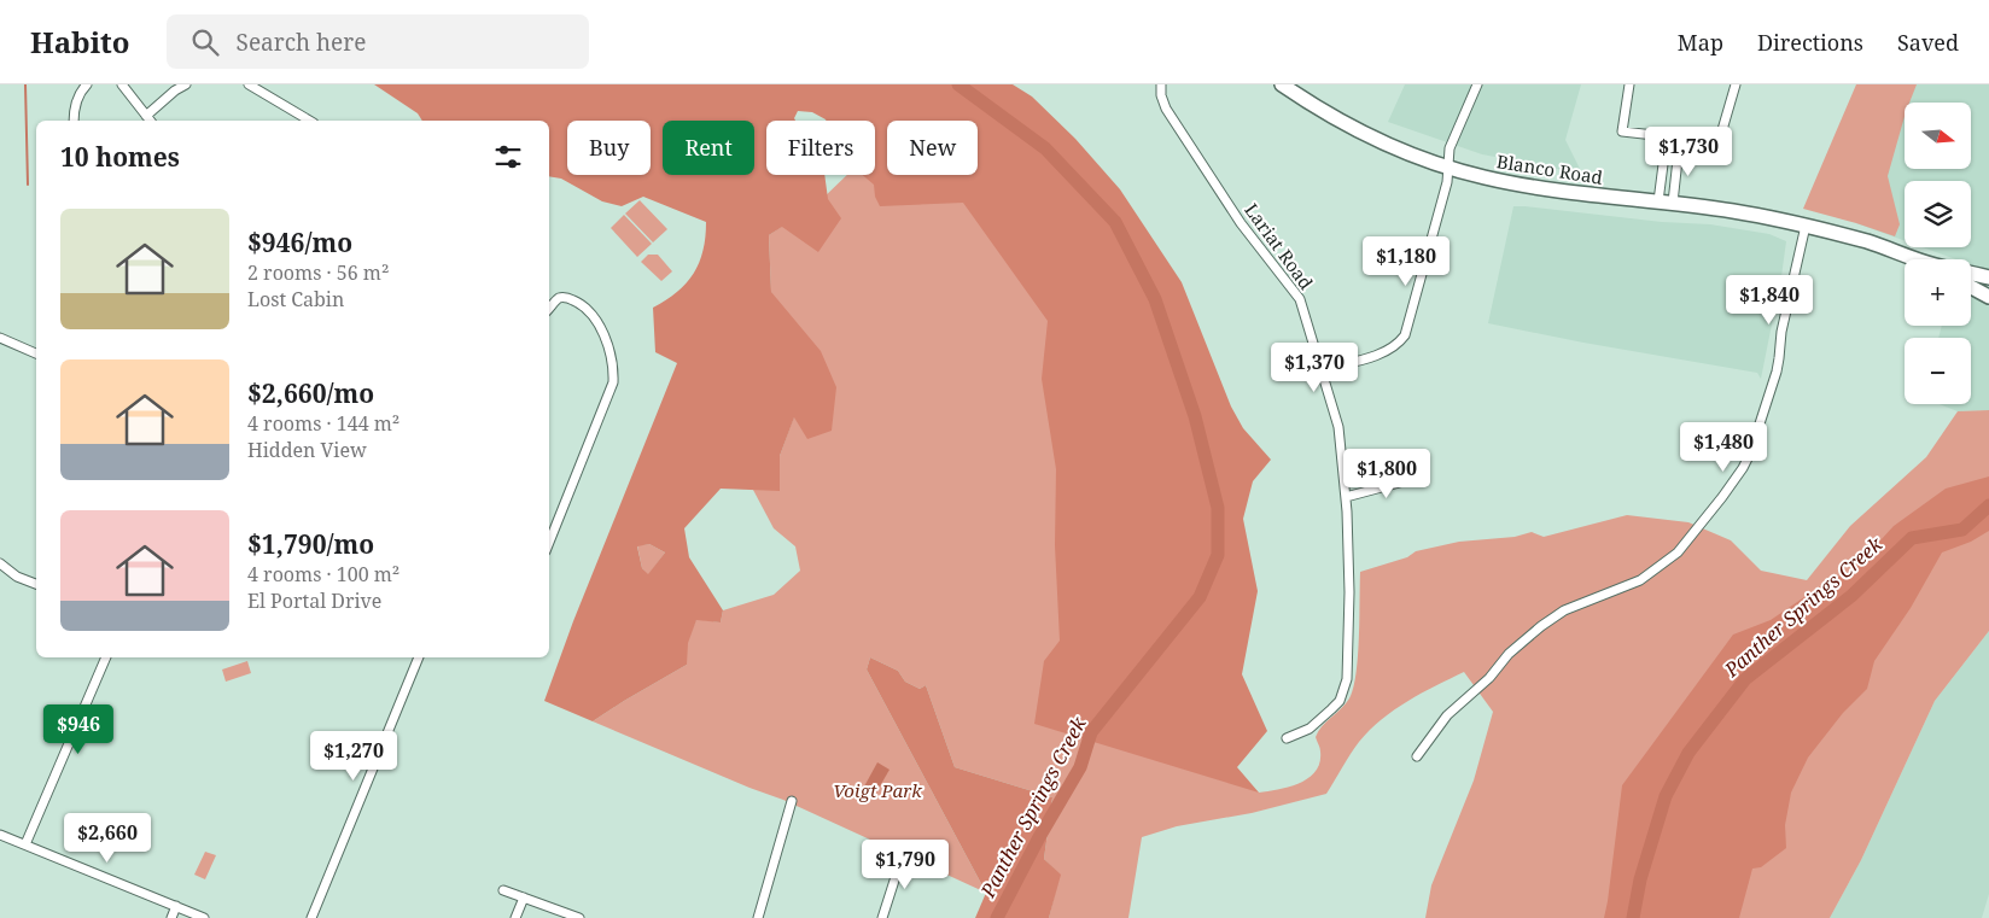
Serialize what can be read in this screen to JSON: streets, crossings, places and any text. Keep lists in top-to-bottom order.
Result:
{
  "streets": {
    "main road": ["Blanco Road"],
    "street": ["Lariat Road"]
  },
  "water": ["Panther Springs Creek"],
  "parks": ["Voigt Park"],
  "north": "right",
  "page": {
    "header": "Habito",
    "search": "Search here",
    "nav": ["Map", "Directions", "Saved"],
    "map_buttons": ["+", "−"],
    "chip": [
      "Buy",
      "Rent",
      "Filters",
      "New"
    ],
    "heading": "10 homes",
    "price": [
      "$1,730",
      "$1,180",
      "$1,840",
      "$1,370",
      "$1,480",
      "$1,800",
      "$946",
      "$1,270",
      "$2,660",
      "$1,790"
    ],
    "list": [
      {
        "name": "$946/mo",
        "note": "2 rooms · 56 m² · Lost Cabin"
      },
      {
        "name": "$2,660/mo",
        "note": "4 rooms · 144 m² · Hidden View"
      },
      {
        "name": "$1,790/mo",
        "note": "4 rooms · 100 m² · El Portal Drive"
      }
    ]
  }
}
